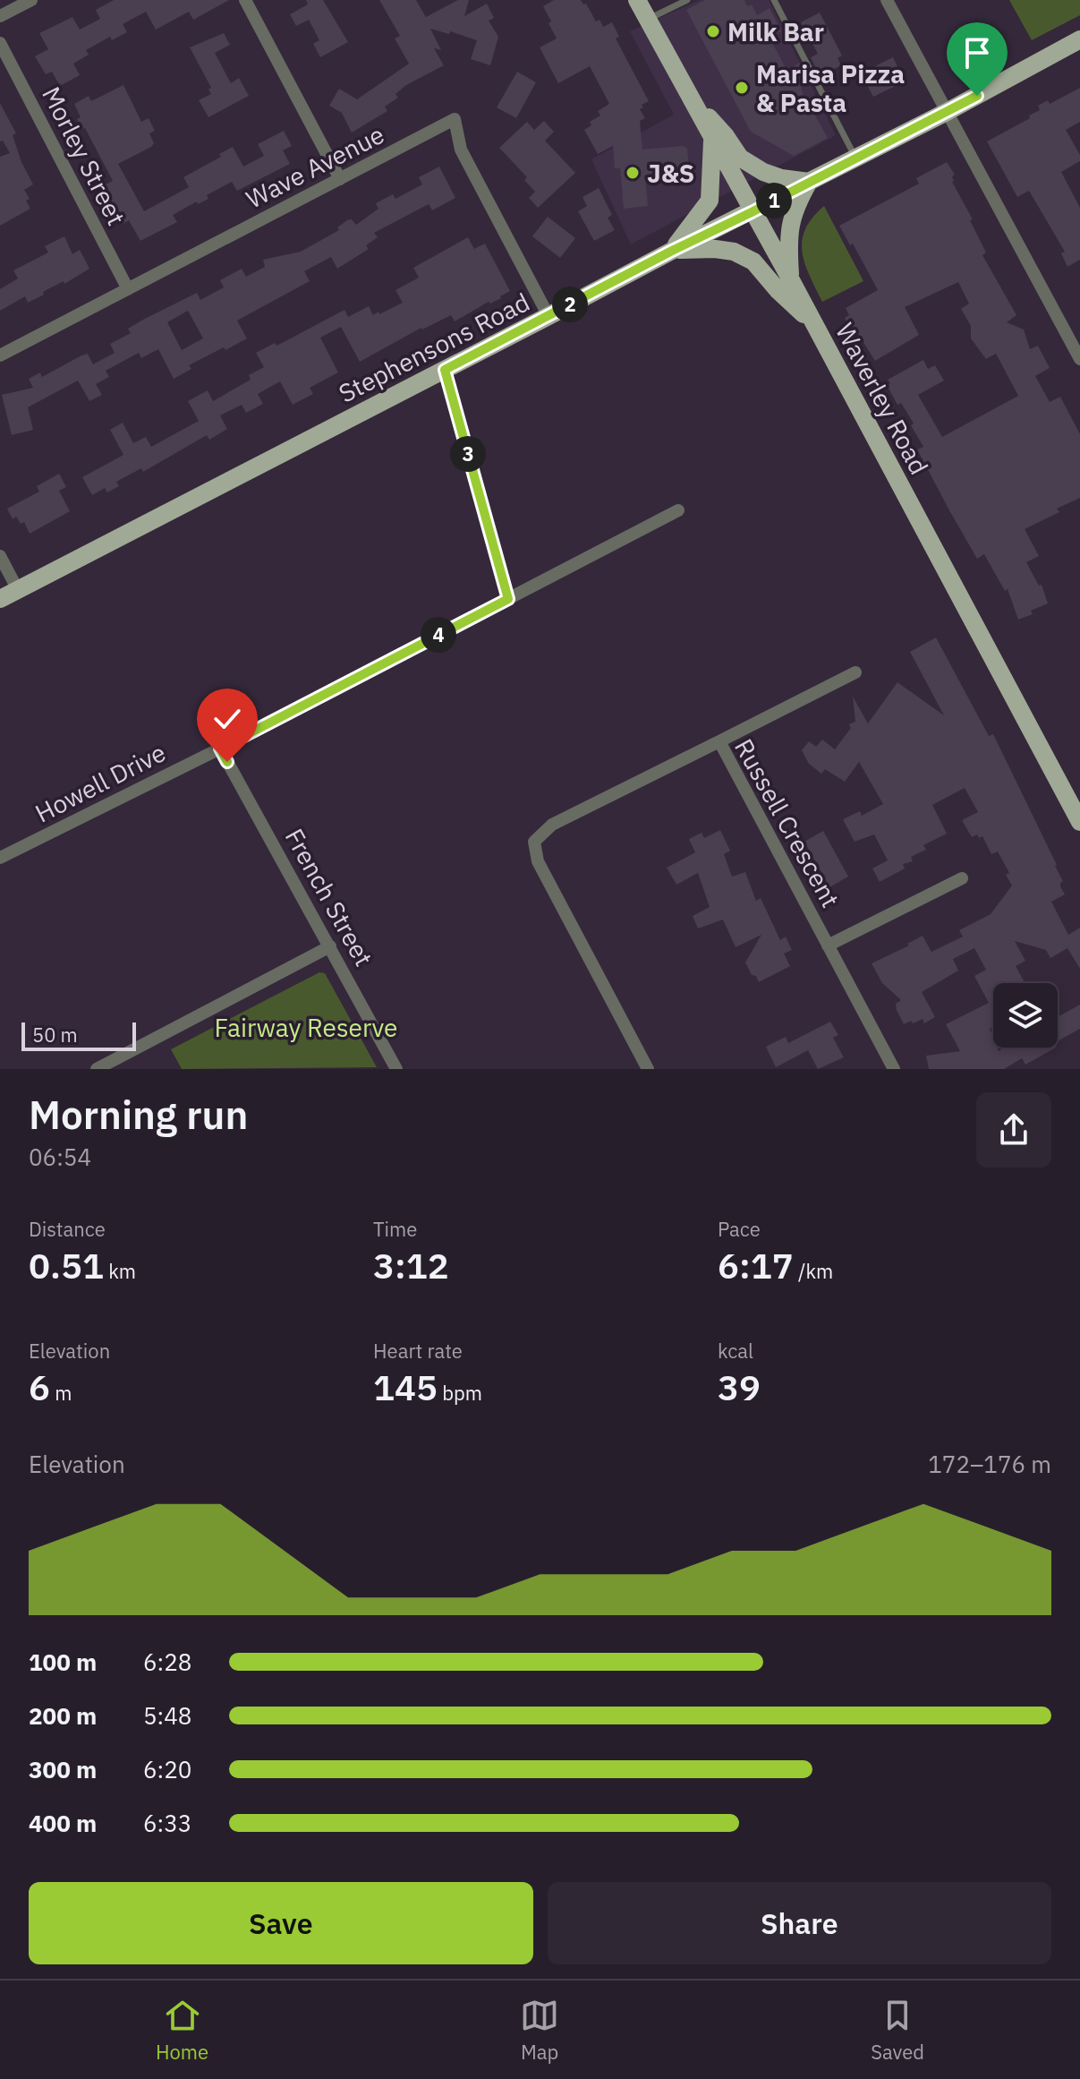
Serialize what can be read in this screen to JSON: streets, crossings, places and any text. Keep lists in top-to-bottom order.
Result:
{
  "streets": {
    "main road": ["Stephensons Road", "Waverley Road"],
    "street": [
      "Morley Street",
      "Wave Avenue",
      "Howell Drive",
      "Russell Crescent",
      "French Street"
    ]
  },
  "crossings": [
    ["Morley Street", "Wave Avenue"],
    ["Wave Avenue", "Stephensons Road"],
    ["Stephensons Road", "Waverley Road"],
    ["Howell Drive", "French Street"]
  ],
  "parks": ["Fairway Reserve"],
  "places": ["Milk Bar", "Marisa Pizza & Pasta", "J&S"],
  "scale_bar": "50 m",
  "page": {
    "pins": [
      "1",
      "2",
      "3",
      "4"
    ],
    "scale": "50 m",
    "heading": ["Morning run", "06:54"],
    "stats": [
      ["Distance", "0.51 km"],
      ["Time", "3:12"],
      ["Pace", "6:17 /km"],
      ["Elevation", "6 m"],
      ["Heart rate", "145 bpm"],
      ["kcal", "39"]
    ],
    "chart": ["Elevation", "172–176 m"],
    "list": [
      {
        "name": "100 m",
        "note": "6:28"
      },
      {
        "name": "200 m",
        "note": "5:48"
      },
      {
        "name": "300 m",
        "note": "6:20"
      },
      {
        "name": "400 m",
        "note": "6:33"
      }
    ],
    "buttons": ["Save", "Share"],
    "tabs": ["Home", "Map", "Saved"]
  }
}
